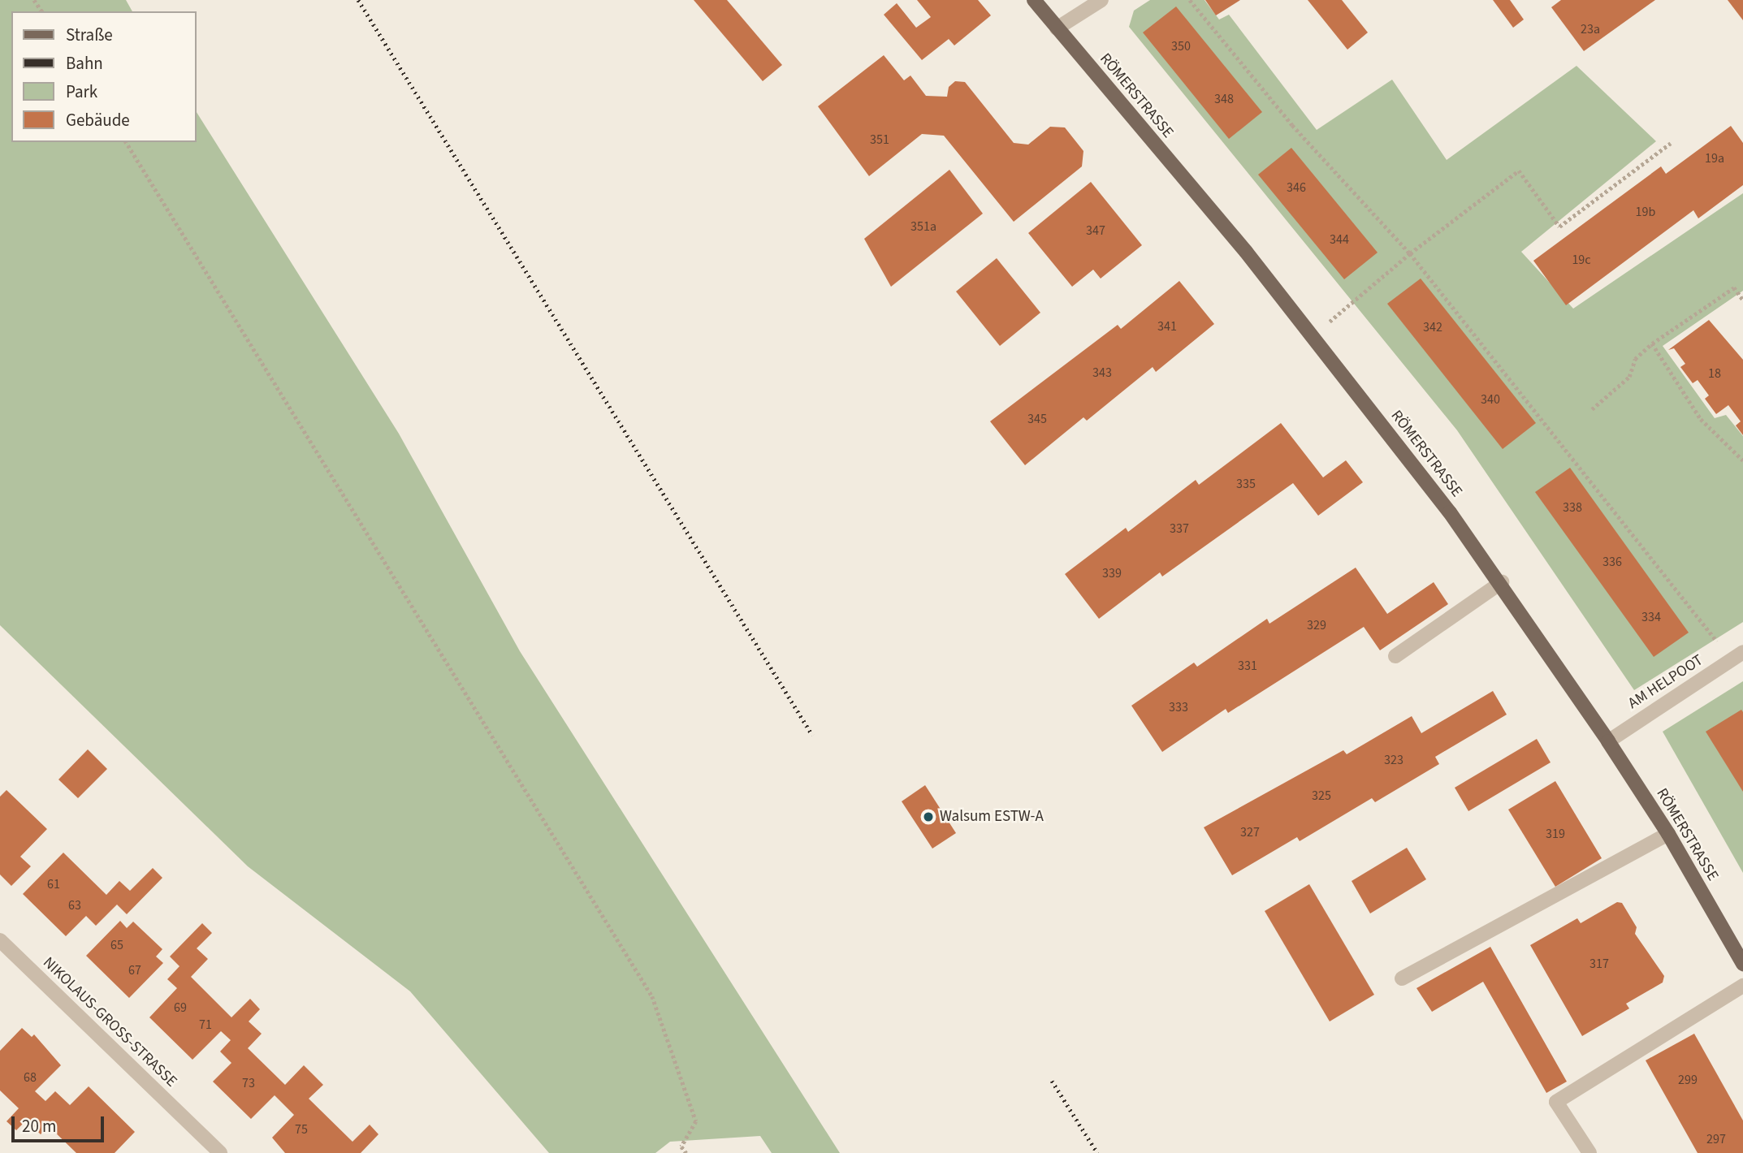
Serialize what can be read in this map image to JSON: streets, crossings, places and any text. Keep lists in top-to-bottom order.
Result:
{
  "streets": {
    "main road": ["RÖMERSTRASSE"],
    "street": ["AM HELPOOT", "NIKOLAUS-GROSS-STRASSE"]
  },
  "crossings": [
    ["RÖMERSTRASSE", "AM HELPOOT"]
  ],
  "places": ["Walsum ESTW-A"],
  "house_numbers": [
    "23a",
    "350",
    "348",
    "351",
    "19a",
    "346",
    "19b",
    "351a",
    "347",
    "344",
    "19c",
    "341",
    "342",
    "343",
    "18",
    "340",
    "345",
    "335",
    "338",
    "337",
    "336",
    "339",
    "334",
    "329",
    "331",
    "333",
    "323",
    "325",
    "327",
    "319",
    "61",
    "63",
    "65",
    "317",
    "67",
    "69",
    "71",
    "68",
    "299",
    "73",
    "75",
    "297"
  ],
  "legend": [
    "Straße",
    "Bahn",
    "Park",
    "Gebäude"
  ],
  "scale_bar": "20 m"
}
